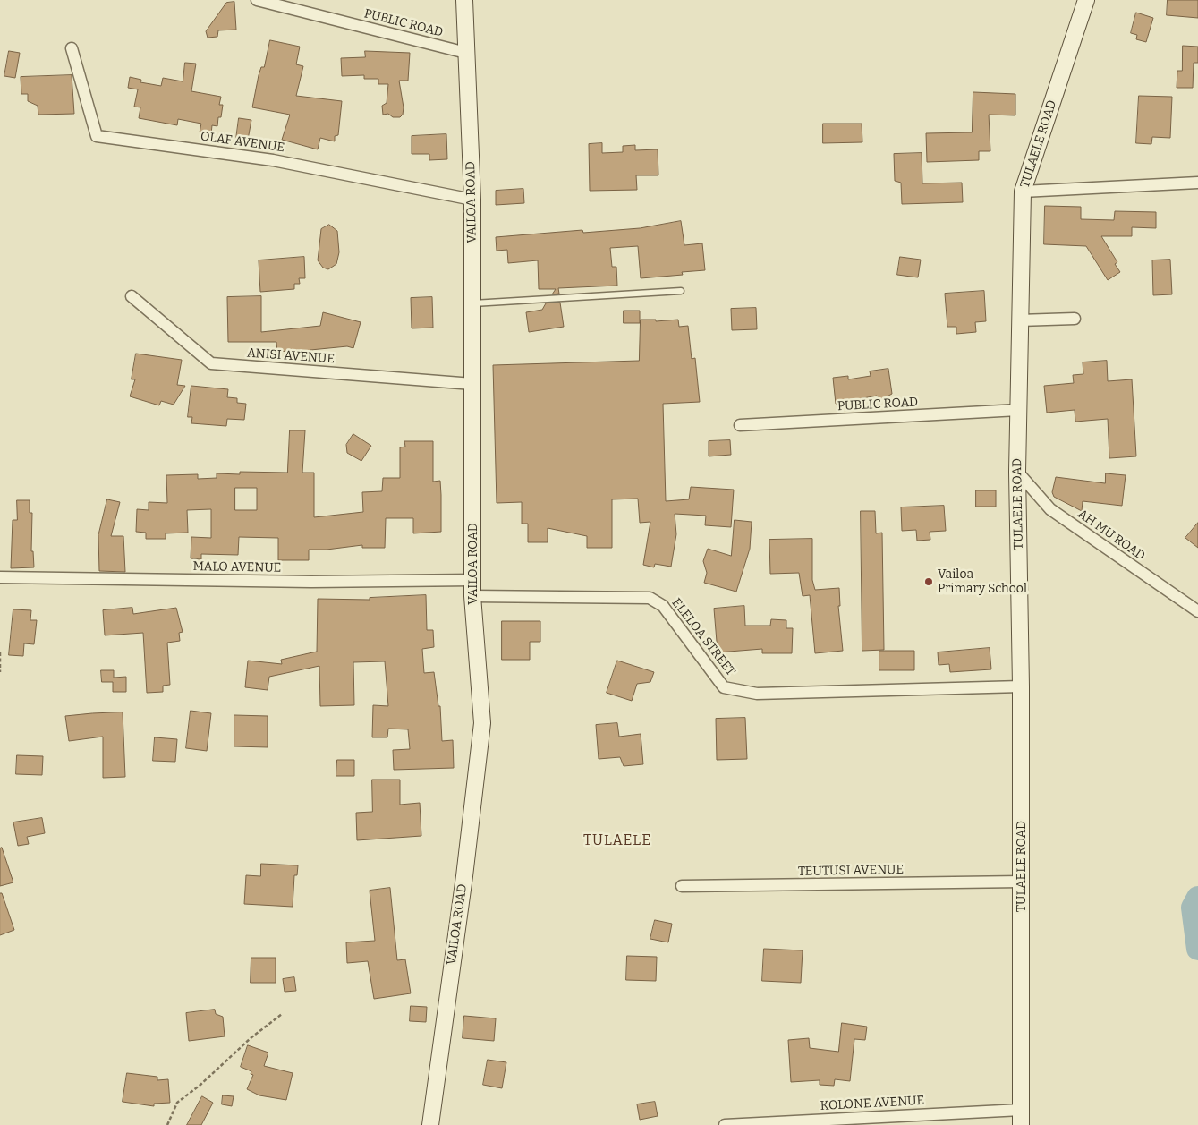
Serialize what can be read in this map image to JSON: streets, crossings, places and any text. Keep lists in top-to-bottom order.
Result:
{
  "streets": {
    "main road": ["TULAELE ROAD", "VAILOA ROAD"],
    "street": [
      "PUBLIC ROAD",
      "OLAF AVENUE",
      "ANISI AVENUE",
      "AH MU ROAD",
      "MALO AVENUE",
      "ELELOA STREET",
      "TEUTUSI AVENUE",
      "KOLONE AVENUE"
    ]
  },
  "crossings": [
    ["PUBLIC ROAD", "TULAELE ROAD"],
    ["PUBLIC ROAD", "VAILOA ROAD"],
    ["OLAF AVENUE", "VAILOA ROAD"],
    ["TULAELE ROAD", "AH MU ROAD"],
    ["TULAELE ROAD", "ELELOA STREET"],
    ["TULAELE ROAD", "TEUTUSI AVENUE"],
    ["TULAELE ROAD", "KOLONE AVENUE"],
    ["VAILOA ROAD", "ANISI AVENUE"],
    ["VAILOA ROAD", "MALO AVENUE"],
    ["VAILOA ROAD", "ELELOA STREET"]
  ],
  "districts": ["TULAELE"],
  "places": ["Vailoa Primary School"]
}
